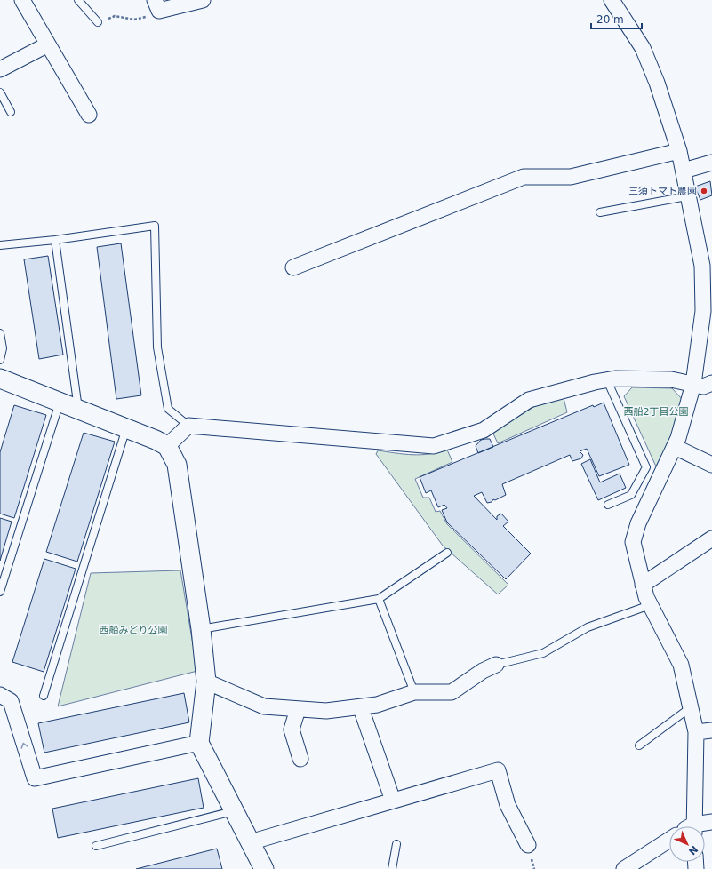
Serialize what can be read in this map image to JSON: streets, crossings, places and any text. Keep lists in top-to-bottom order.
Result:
{
  "parks": ["西船2丁目公園", "西船みどり公園"],
  "places": ["三須トマト農園"],
  "scale_bar": "20 m",
  "north": "bottom right"
}
